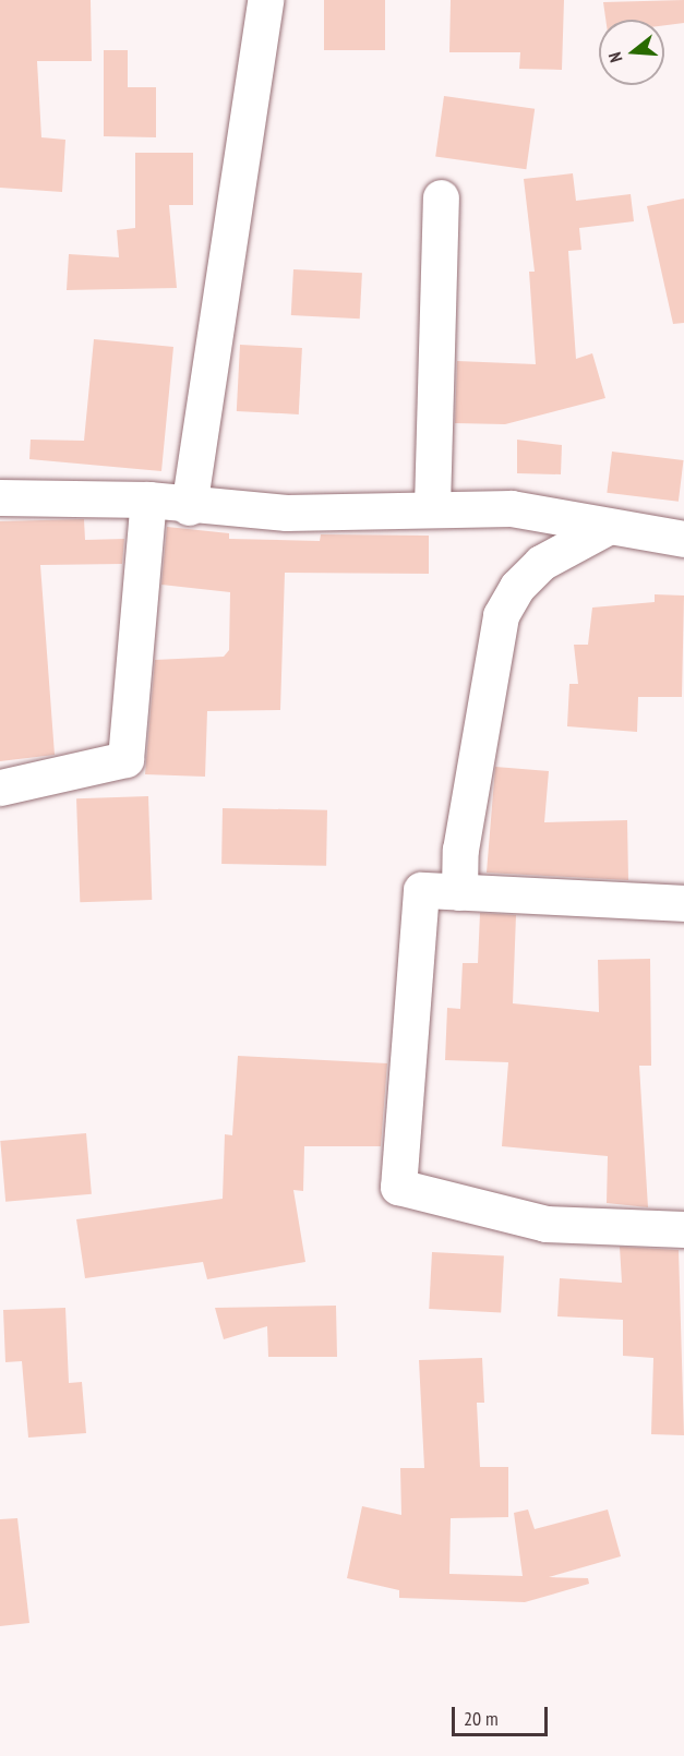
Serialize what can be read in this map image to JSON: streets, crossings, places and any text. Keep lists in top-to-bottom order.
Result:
{
  "scale_bar": "20 m",
  "north": "left"
}
